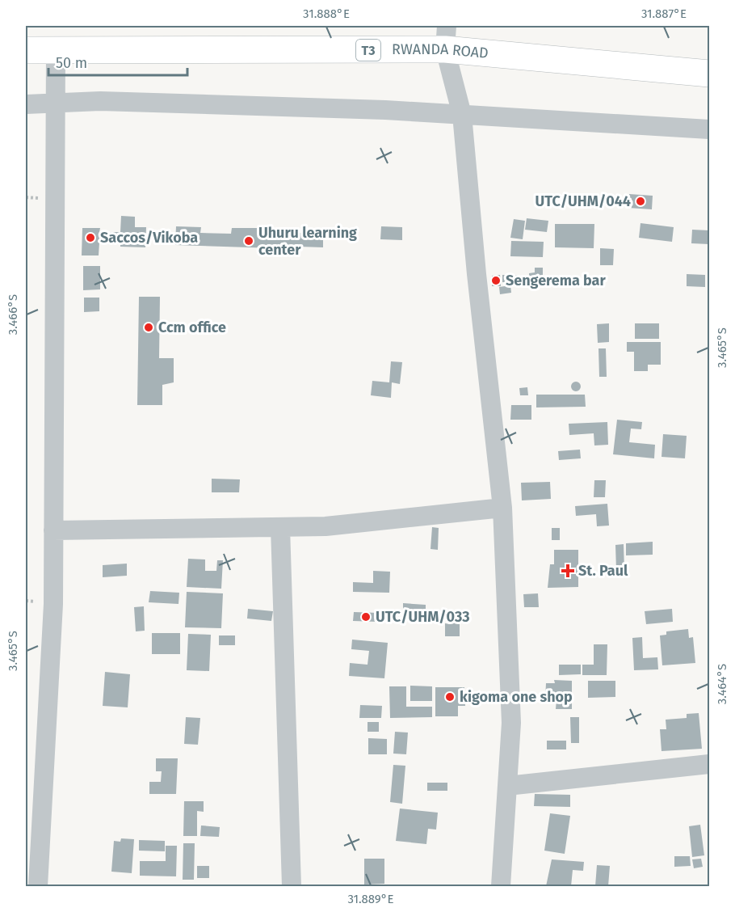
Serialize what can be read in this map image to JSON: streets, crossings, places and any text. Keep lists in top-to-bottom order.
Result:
{
  "streets": {
    "highway": ["T3", "RWANDA ROAD"]
  },
  "places": {
    "other": [
      "UTC/UHM/044",
      "Saccos/Vikoba",
      "Uhuru learning center",
      "Sengerema bar",
      "Ccm office",
      "UTC/UHM/033",
      "kigoma one shop"
    ],
    "health": ["St. Paul"]
  },
  "scale_bar": "50 m",
  "coordinates": [
    "31.888°E",
    "31.887°E",
    "3.466°S",
    "3.465°S",
    "3.464°S",
    "31.889°E"
  ]
}
